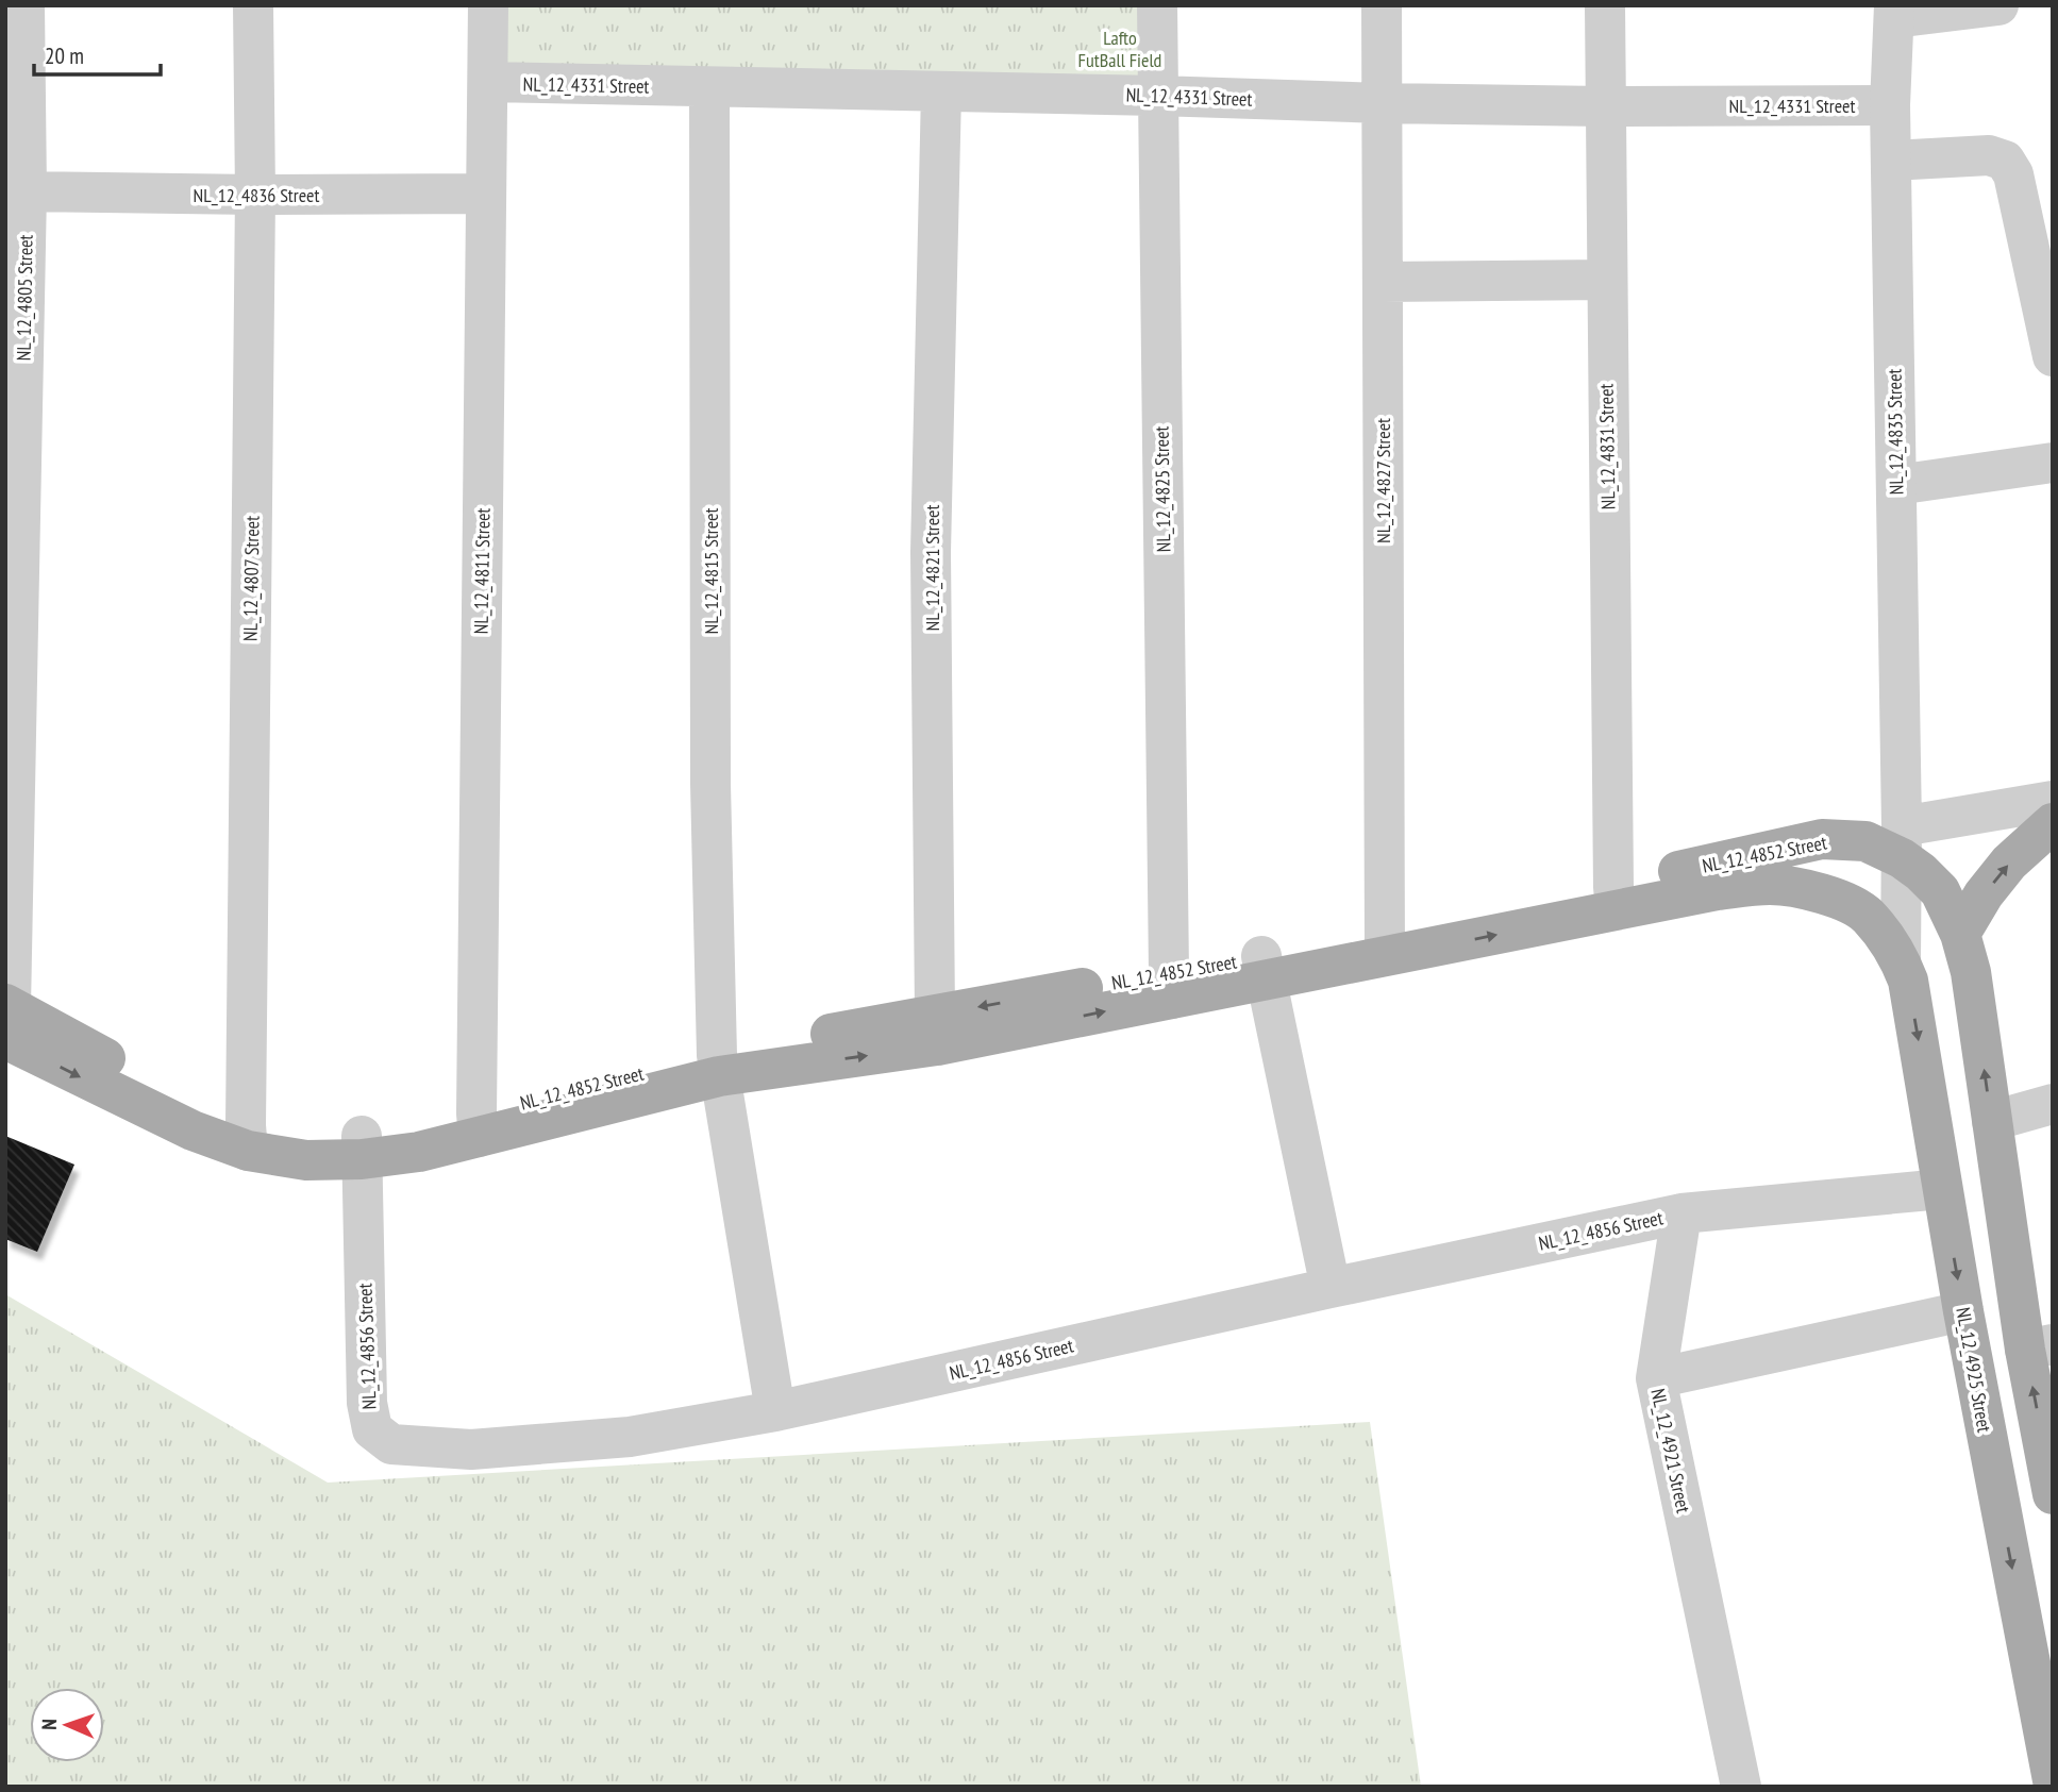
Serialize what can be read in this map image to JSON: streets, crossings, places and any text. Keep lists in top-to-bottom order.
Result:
{
  "streets": {
    "main road": ["NL_12_4852 Street", "NL_12_4925 Street"],
    "street": [
      "NL_12_4331 Street",
      "NL_12_4836 Street",
      "NL_12_4805 Street",
      "NL_12_4835 Street",
      "NL_12_4831 Street",
      "NL_12_4827 Street",
      "NL_12_4825 Street",
      "NL_12_4821 Street",
      "NL_12_4811 Street",
      "NL_12_4815 Street",
      "NL_12_4807 Street",
      "NL_12_4856 Street",
      "NL_12_4921 Street"
    ]
  },
  "crossings": [
    ["NL_12_4331 Street", "NL_12_4835 Street"],
    ["NL_12_4331 Street", "NL_12_4831 Street"],
    ["NL_12_4331 Street", "NL_12_4827 Street"],
    ["NL_12_4331 Street", "NL_12_4825 Street"],
    ["NL_12_4331 Street", "NL_12_4821 Street"],
    ["NL_12_4331 Street", "NL_12_4811 Street"],
    ["NL_12_4331 Street", "NL_12_4815 Street"],
    ["NL_12_4836 Street", "NL_12_4805 Street"],
    ["NL_12_4836 Street", "NL_12_4811 Street"],
    ["NL_12_4836 Street", "NL_12_4807 Street"],
    ["NL_12_4805 Street", "NL_12_4852 Street"],
    ["NL_12_4835 Street", "NL_12_4852 Street"],
    ["NL_12_4831 Street", "NL_12_4852 Street"],
    ["NL_12_4827 Street", "NL_12_4852 Street"],
    ["NL_12_4825 Street", "NL_12_4852 Street"],
    ["NL_12_4821 Street", "NL_12_4852 Street"],
    ["NL_12_4811 Street", "NL_12_4852 Street"],
    ["NL_12_4815 Street", "NL_12_4852 Street"],
    ["NL_12_4815 Street", "NL_12_4856 Street"],
    ["NL_12_4807 Street", "NL_12_4852 Street"],
    ["NL_12_4852 Street", "NL_12_4856 Street"],
    ["NL_12_4852 Street", "NL_12_4925 Street"],
    ["NL_12_4856 Street", "NL_12_4925 Street"],
    ["NL_12_4925 Street", "NL_12_4921 Street"]
  ],
  "parks": ["Lafto FutBall Field"],
  "scale_bar": "20 m",
  "north": "left"
}
